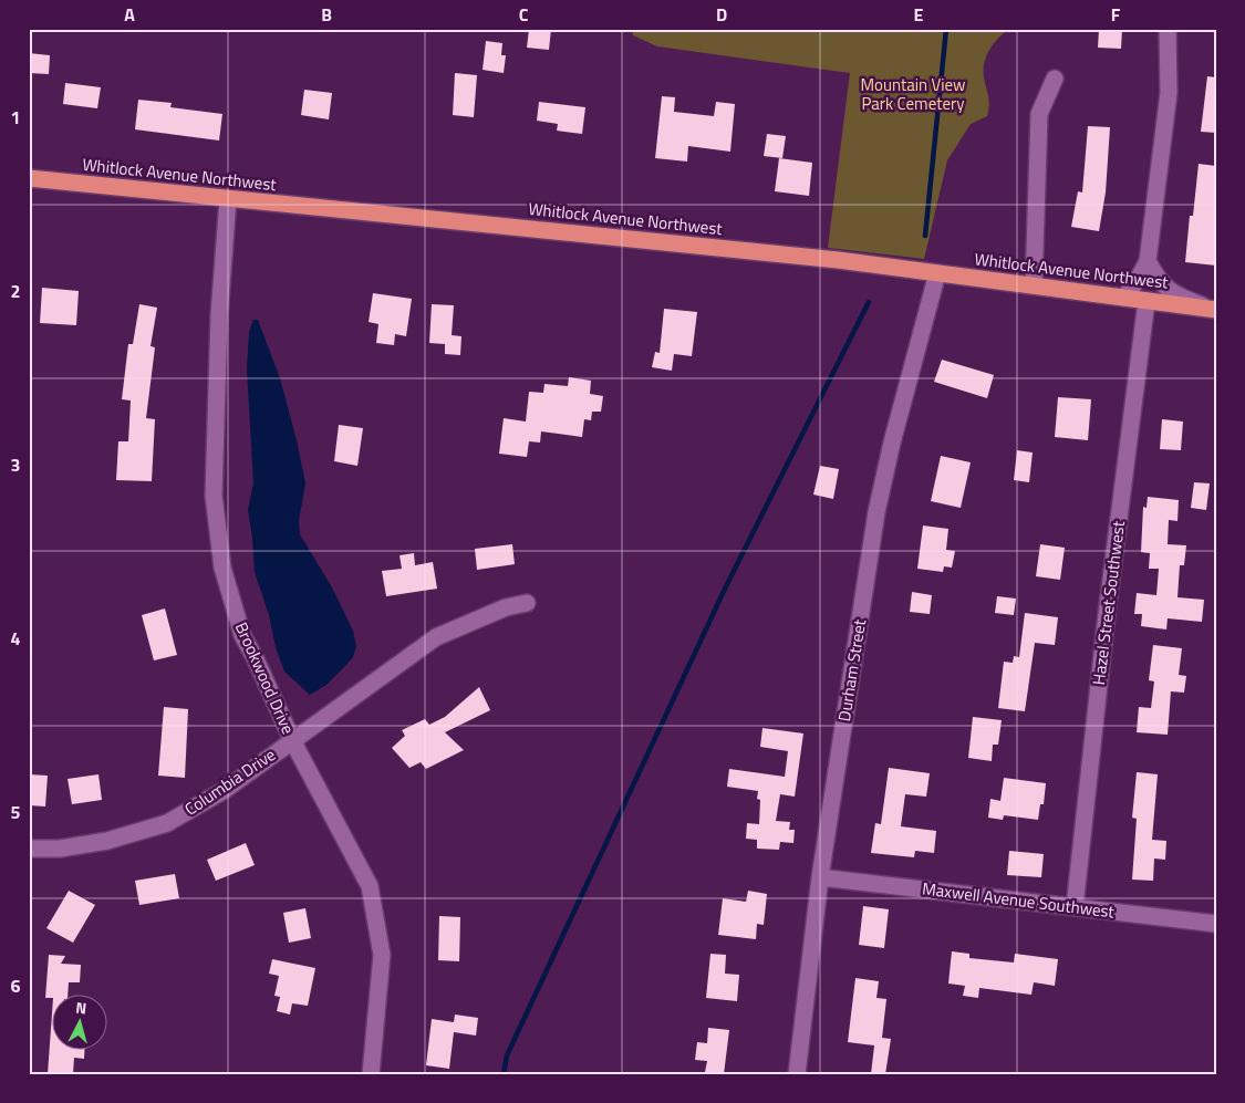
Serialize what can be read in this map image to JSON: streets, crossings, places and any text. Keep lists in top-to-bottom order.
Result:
{
  "streets": {
    "highway": ["Whitlock Avenue Northwest"],
    "street": [
      "Hazel Street Southwest",
      "Durham Street",
      "Brookwood Drive",
      "Columbia Drive",
      "Maxwell Avenue Southwest"
    ]
  },
  "crossings": [
    ["Whitlock Avenue Northwest", "Hazel Street Southwest"],
    ["Whitlock Avenue Northwest", "Durham Street"],
    ["Whitlock Avenue Northwest", "Brookwood Drive"],
    ["Hazel Street Southwest", "Maxwell Avenue Southwest"],
    ["Durham Street", "Maxwell Avenue Southwest"],
    ["Brookwood Drive", "Columbia Drive"]
  ],
  "parks": ["Mountain View Park Cemetery"],
  "north": "top",
  "grid": {
    "columns": [
      "A",
      "B",
      "C",
      "D",
      "E",
      "F"
    ],
    "rows": [
      "1",
      "2",
      "3",
      "4",
      "5",
      "6"
    ]
  }
}
